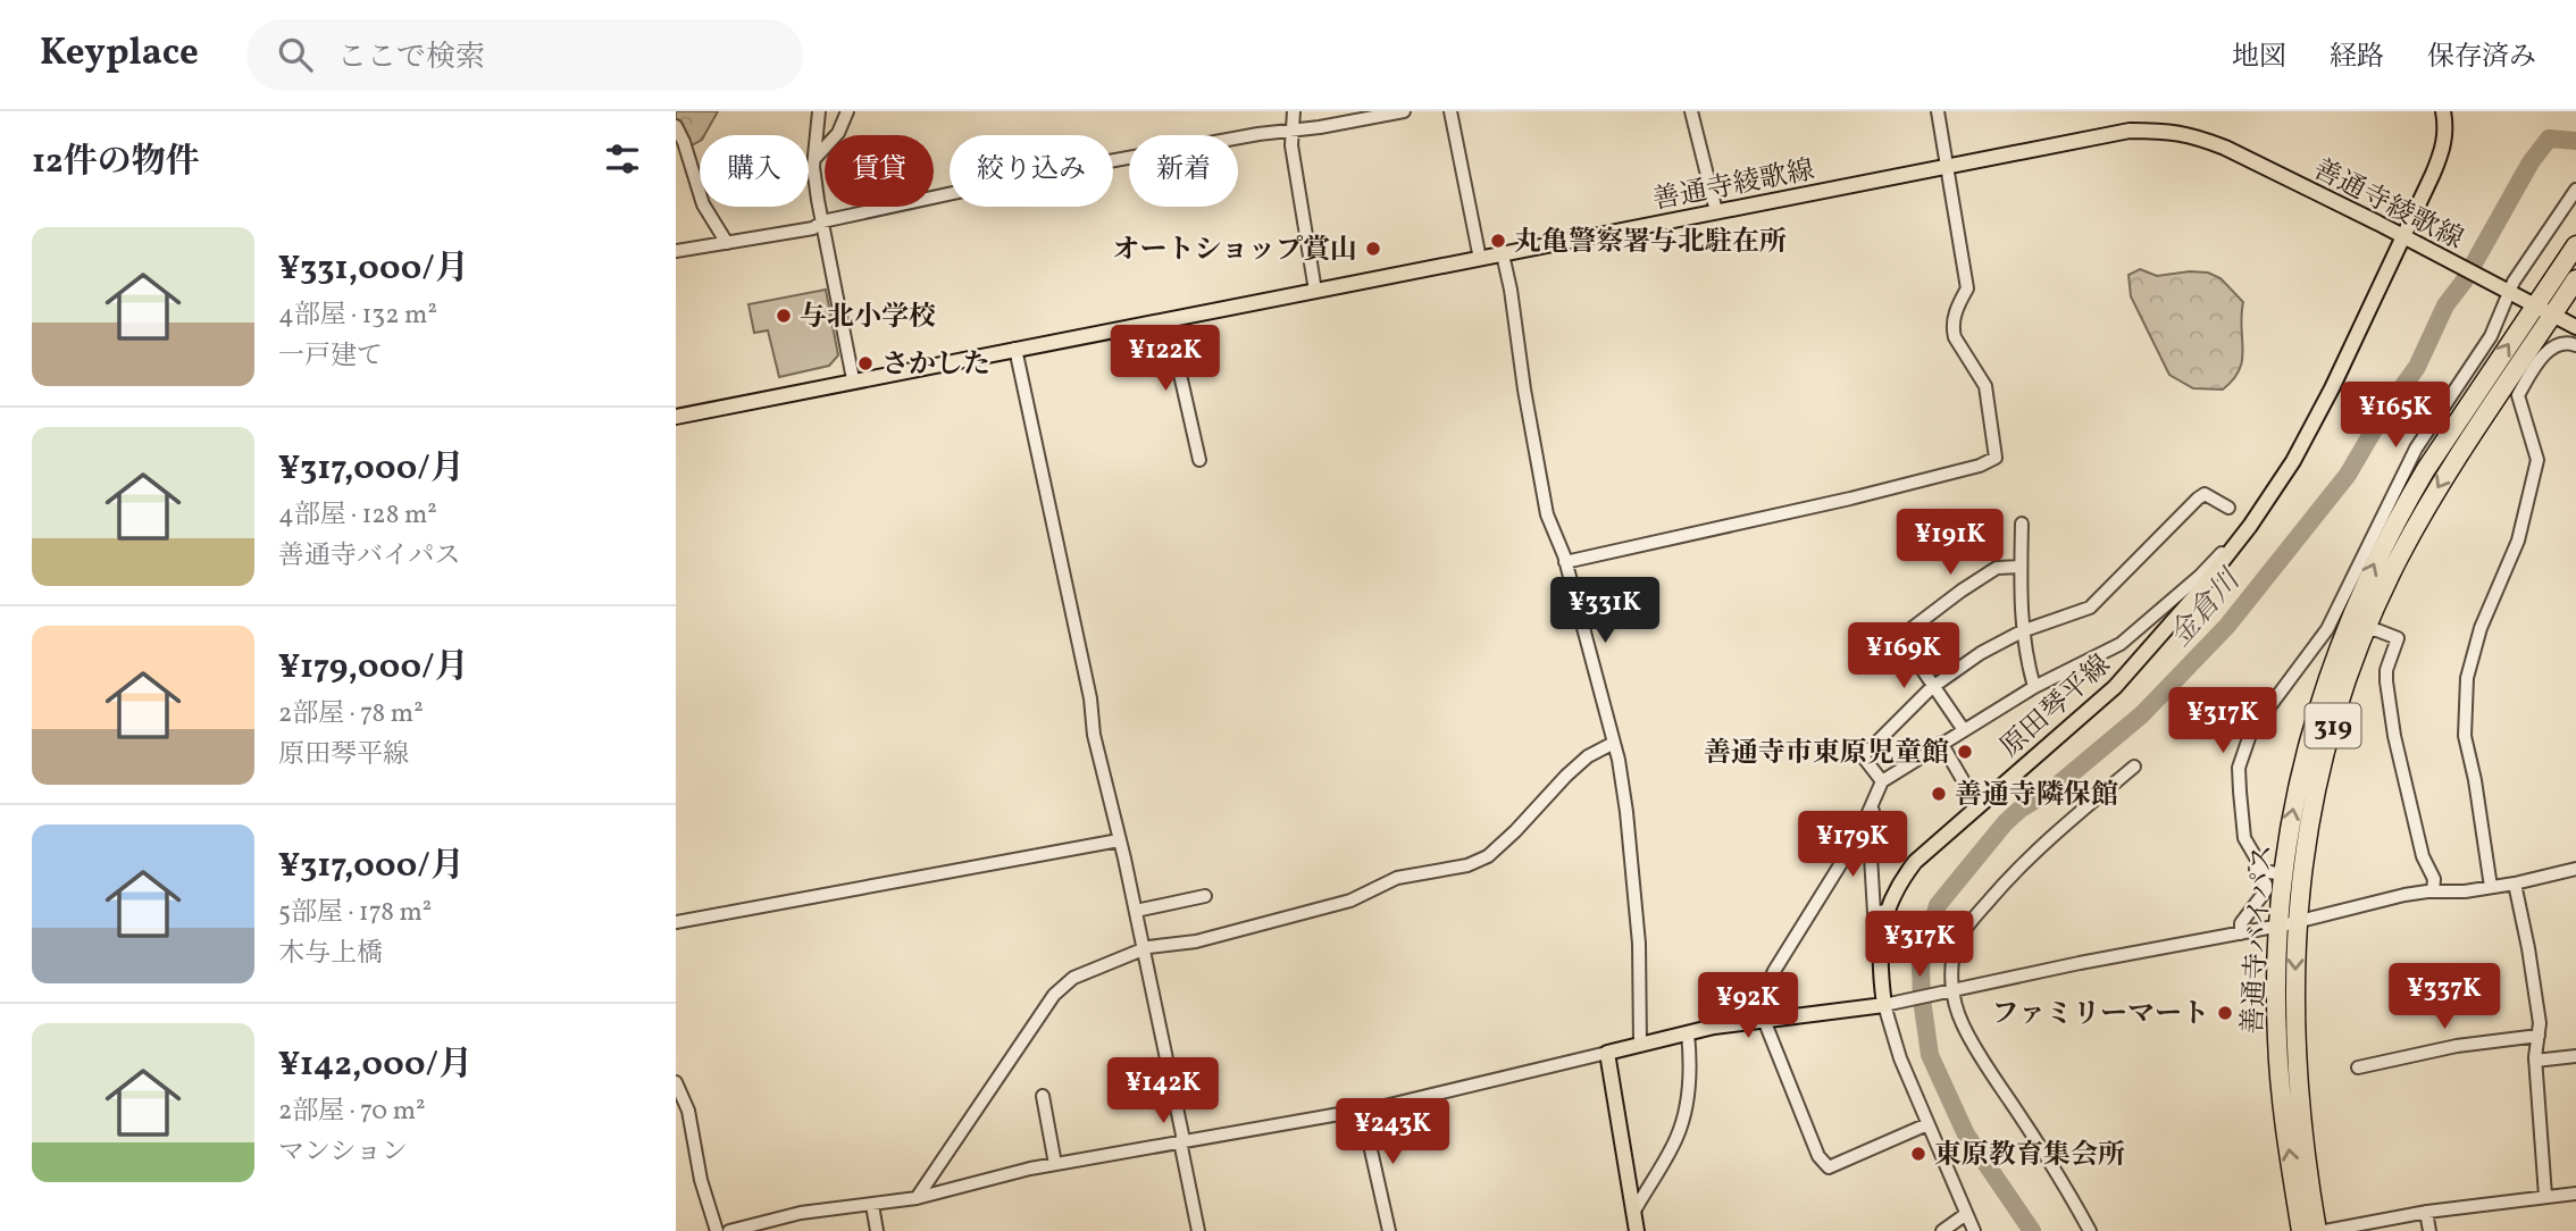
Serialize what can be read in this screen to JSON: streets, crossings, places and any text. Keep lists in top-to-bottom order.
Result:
{
  "streets": {
    "highway": ["319", "善通寺バイパス"],
    "main road": ["善通寺綾歌線", "原田琴平線"]
  },
  "crossings": [
    ["善通寺綾歌線", "原田琴平線"],
    ["善通寺綾歌線", "善通寺バイパス"]
  ],
  "water": ["金倉川"],
  "places": [
    "丸亀警察署与北駐在所",
    "オートショップ賞山",
    "与北小学校",
    "さかした",
    "善通寺市東原児童館",
    "善通寺隣保館",
    "ファミリーマート",
    "東原教育集会所"
  ],
  "page": {
    "header": "Keyplace",
    "search": "ここで検索",
    "nav": ["地図", "経路", "保存済み"],
    "heading": "12件の物件",
    "chip": [
      "購入",
      "賃貸",
      "絞り込み",
      "新着"
    ],
    "list": [
      {
        "name": "¥331,000/月",
        "note": "4部屋 · 132 m² · 一戸建て"
      },
      {
        "name": "¥317,000/月",
        "note": "4部屋 · 128 m² · 善通寺バイパス"
      },
      {
        "name": "¥179,000/月",
        "note": "2部屋 · 78 m² · 原田琴平線"
      },
      {
        "name": "¥317,000/月",
        "note": "5部屋 · 178 m² · 木与上橋"
      },
      {
        "name": "¥142,000/月",
        "note": "2部屋 · 70 m² · マンション"
      }
    ],
    "price": [
      "¥122K",
      "¥165K",
      "¥191K",
      "¥331K",
      "¥169K",
      "¥317K",
      "¥179K",
      "¥317K",
      "¥337K",
      "¥92K",
      "¥142K",
      "¥243K"
    ]
  }
}
